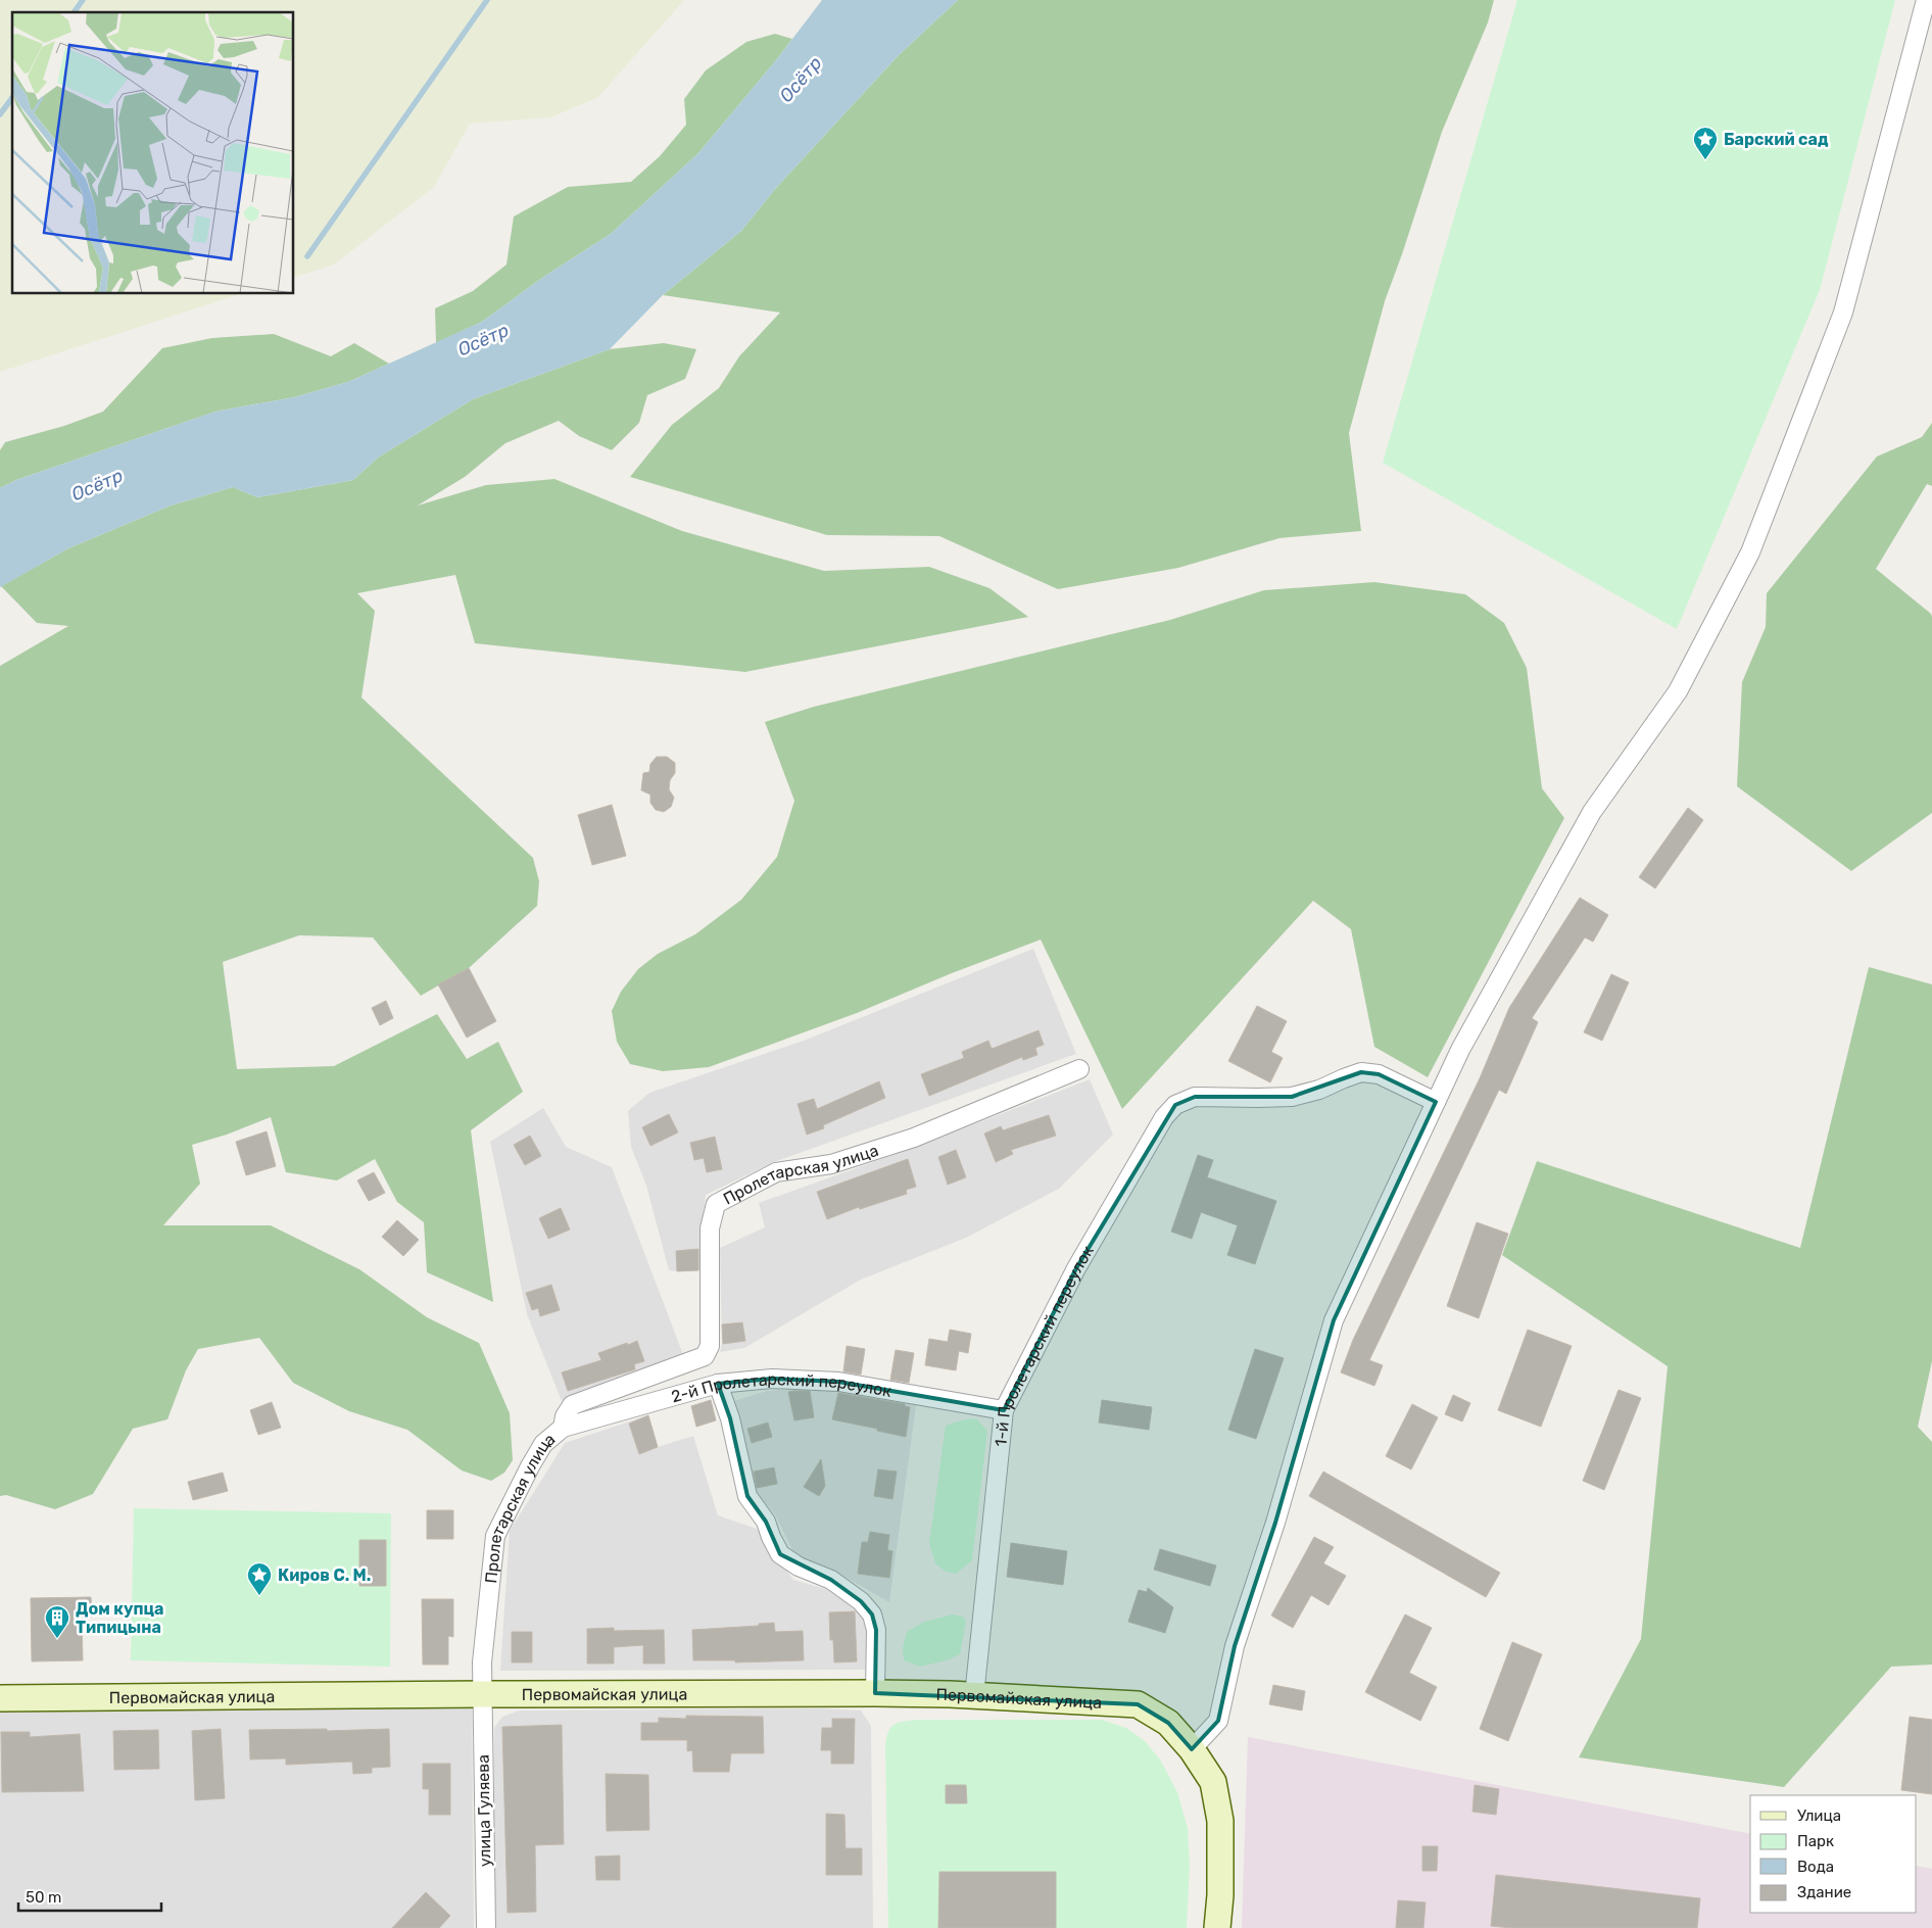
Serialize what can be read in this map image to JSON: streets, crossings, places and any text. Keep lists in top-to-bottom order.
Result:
{
  "streets": {
    "main road": ["Первомайская улица"],
    "street": [
      "Пролетарская улица",
      "1-й Пролетарский переулок",
      "2-й Пролетарский переулок",
      "улица Гуляева"
    ]
  },
  "crossings": [
    ["Пролетарская улица", "2-й Пролетарский переулок"],
    ["Пролетарская улица", "Первомайская улица"],
    ["Пролетарская улица", "улица Гуляева"],
    ["1-й Пролетарский переулок", "2-й Пролетарский переулок"],
    ["1-й Пролетарский переулок", "Первомайская улица"],
    ["Первомайская улица", "улица Гуляева"]
  ],
  "water": ["Осётр"],
  "places": {
    "place": ["Барский сад", "Киров С. М."],
    "building": ["Дом купца Типицына"]
  },
  "legend": [
    "Улица",
    "Парк",
    "Вода",
    "Здание"
  ],
  "scale_bar": "50 m"
}
